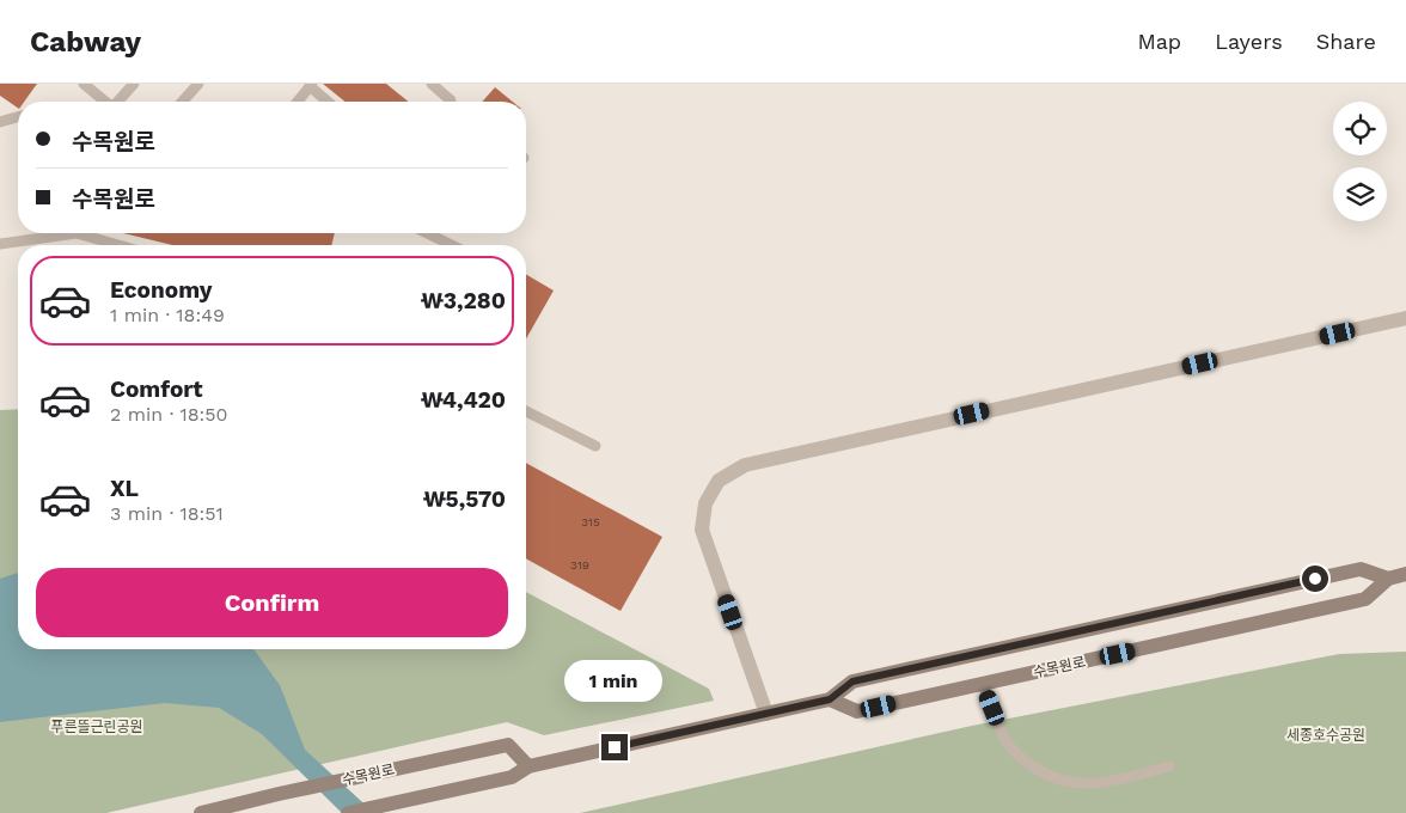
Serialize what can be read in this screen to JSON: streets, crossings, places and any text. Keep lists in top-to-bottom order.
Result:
{
  "streets": {
    "street": ["수목원로"]
  },
  "parks": ["푸른뜰근린공원", "세종호수공원"],
  "house_numbers": ["315", "319"],
  "page": {
    "header": "Cabway",
    "nav": ["Map", "Layers", "Share"],
    "banner": ["수목원로", "수목원로"],
    "list": [
      {
        "name": "Economy",
        "note": "1 min · 18:49",
        "value": "₩3,280"
      },
      {
        "name": "Comfort",
        "note": "2 min · 18:50",
        "value": "₩4,420"
      },
      {
        "name": "XL",
        "note": "3 min · 18:51",
        "value": "₩5,570"
      }
    ],
    "buttons": "Confirm",
    "bubble": "1 min"
  }
}
